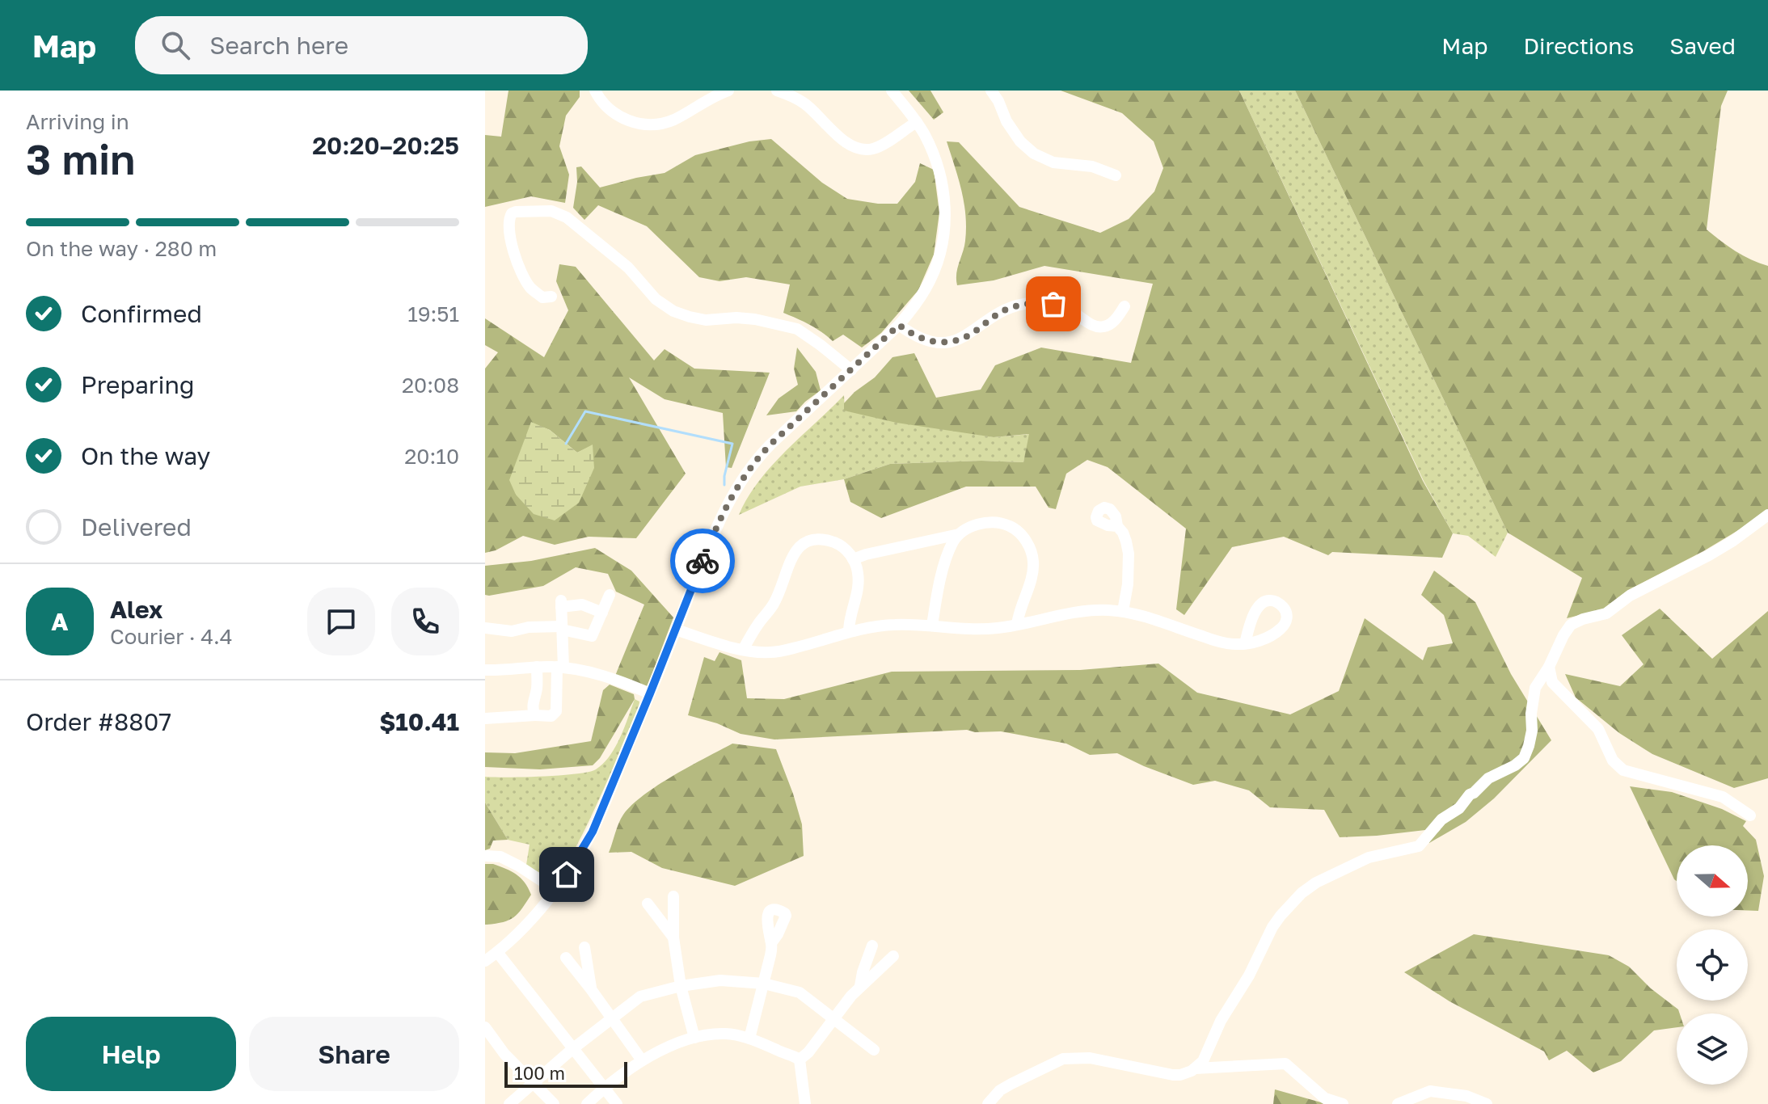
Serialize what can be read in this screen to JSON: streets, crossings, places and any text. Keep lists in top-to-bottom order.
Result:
{
  "scale_bar": "100 m",
  "north": "right",
  "page": {
    "header": "Map",
    "search": "Search here",
    "nav": ["Map", "Directions", "Saved"],
    "heading": ["3 min", "Arriving in", "20:20–20:25"],
    "panel": [
      "Alex",
      "Courier · 4.4",
      "Order #8807",
      "$10.41"
    ],
    "bar": "On the way · 280 m",
    "list": [
      ["Confirmed", "19:51"],
      ["Preparing", "20:08"],
      ["On the way", "20:10"],
      "Delivered"
    ],
    "round": "A",
    "buttons": ["Help", "Share"],
    "scale": "100 m"
  }
}
